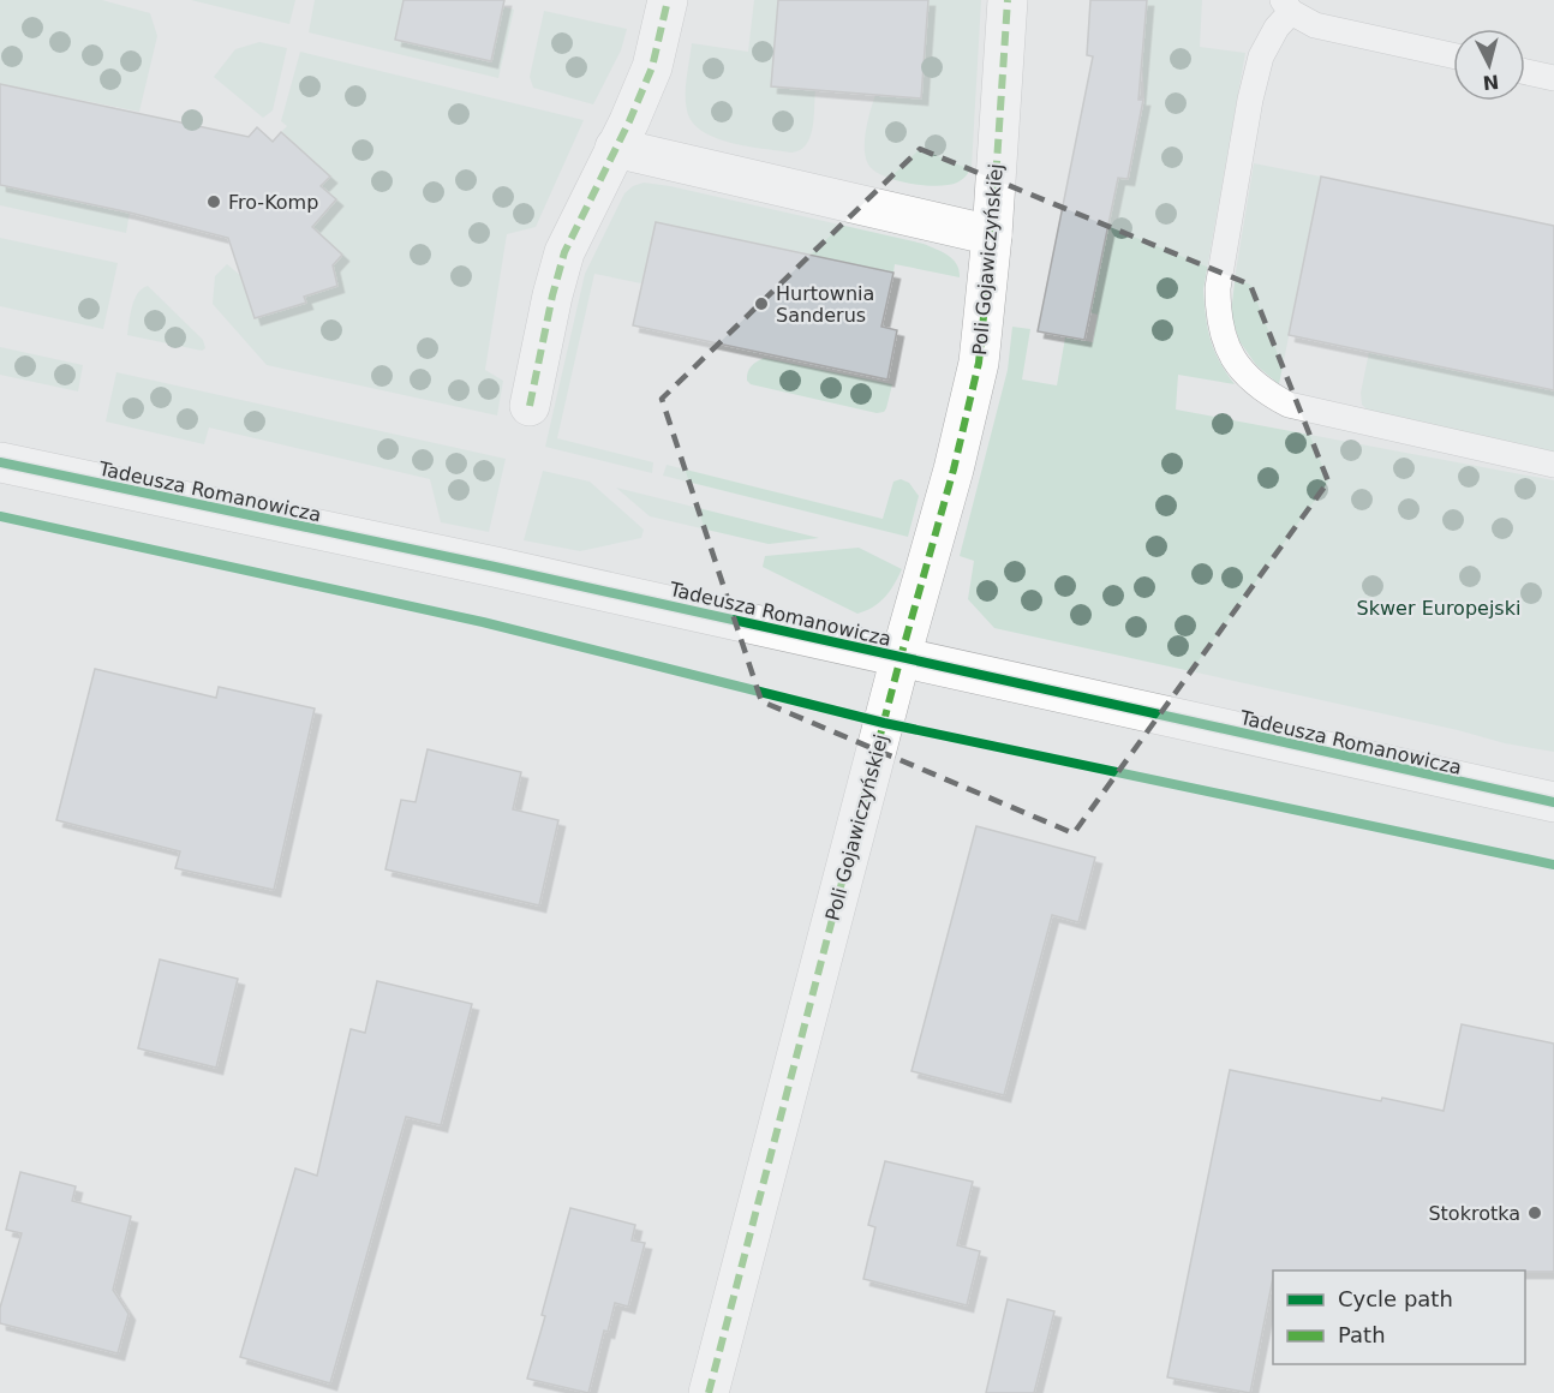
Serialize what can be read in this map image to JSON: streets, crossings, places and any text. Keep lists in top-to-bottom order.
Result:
{
  "streets": {
    "street": ["Poli Gojawiczyńskiej", "Tadeusza Romanowicza"]
  },
  "crossings": [
    ["Poli Gojawiczyńskiej", "Tadeusza Romanowicza"]
  ],
  "parks": ["Skwer Europejski"],
  "places": ["Fro-Komp", "Hurtownia Sanderus", "Stokrotka"],
  "legend": ["Cycle path", "Path"],
  "north": "bottom"
}
